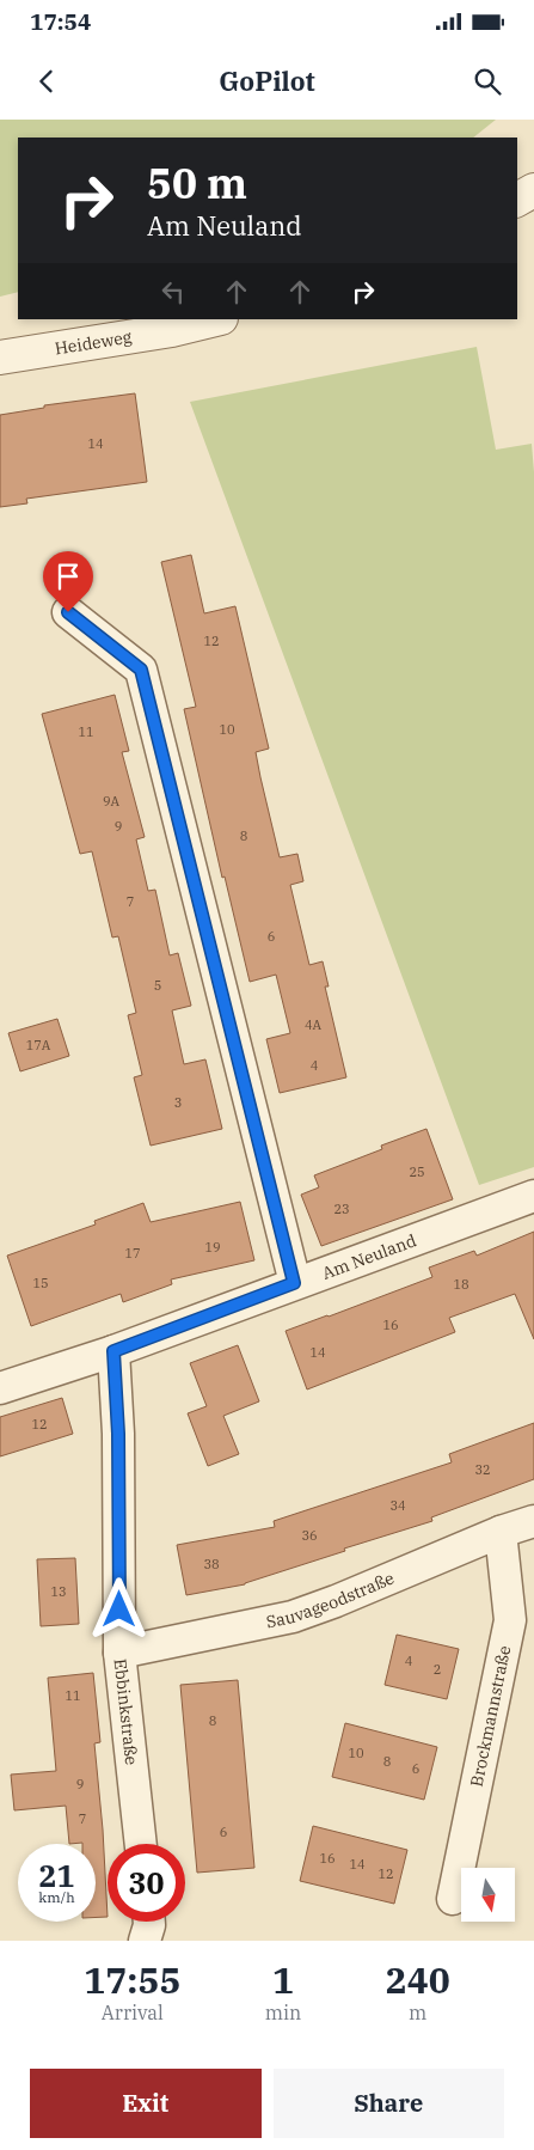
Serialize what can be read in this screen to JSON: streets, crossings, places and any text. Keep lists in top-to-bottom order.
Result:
{
  "streets": {
    "street": [
      "Heideweg",
      "Am Neuland",
      "Sauvageodstraße",
      "Ebbinkstraße",
      "Brockmannstraße"
    ]
  },
  "crossings": [
    ["Am Neuland", "Ebbinkstraße"],
    ["Sauvageodstraße", "Ebbinkstraße"],
    ["Sauvageodstraße", "Brockmannstraße"]
  ],
  "house_numbers": [
    "14",
    "12",
    "10",
    "11",
    "9A",
    "9",
    "8",
    "7",
    "6",
    "5",
    "4A",
    "17A",
    "4",
    "3",
    "25",
    "23",
    "19",
    "17",
    "15",
    "18",
    "16",
    "14",
    "12",
    "32",
    "34",
    "36",
    "38",
    "13",
    "4",
    "2",
    "11",
    "8",
    "10",
    "8",
    "6",
    "9",
    "7",
    "6",
    "16",
    "14",
    "12"
  ],
  "north": "bottom",
  "page": {
    "status": "17:54",
    "header": "GoPilot",
    "turn": ["50 m", "Am Neuland"],
    "speed": "21 km/h",
    "limit": "30",
    "eta": [
      "17:55",
      "Arrival",
      "1",
      "min",
      "240",
      "m"
    ],
    "buttons": ["Exit", "Share"]
  }
}
